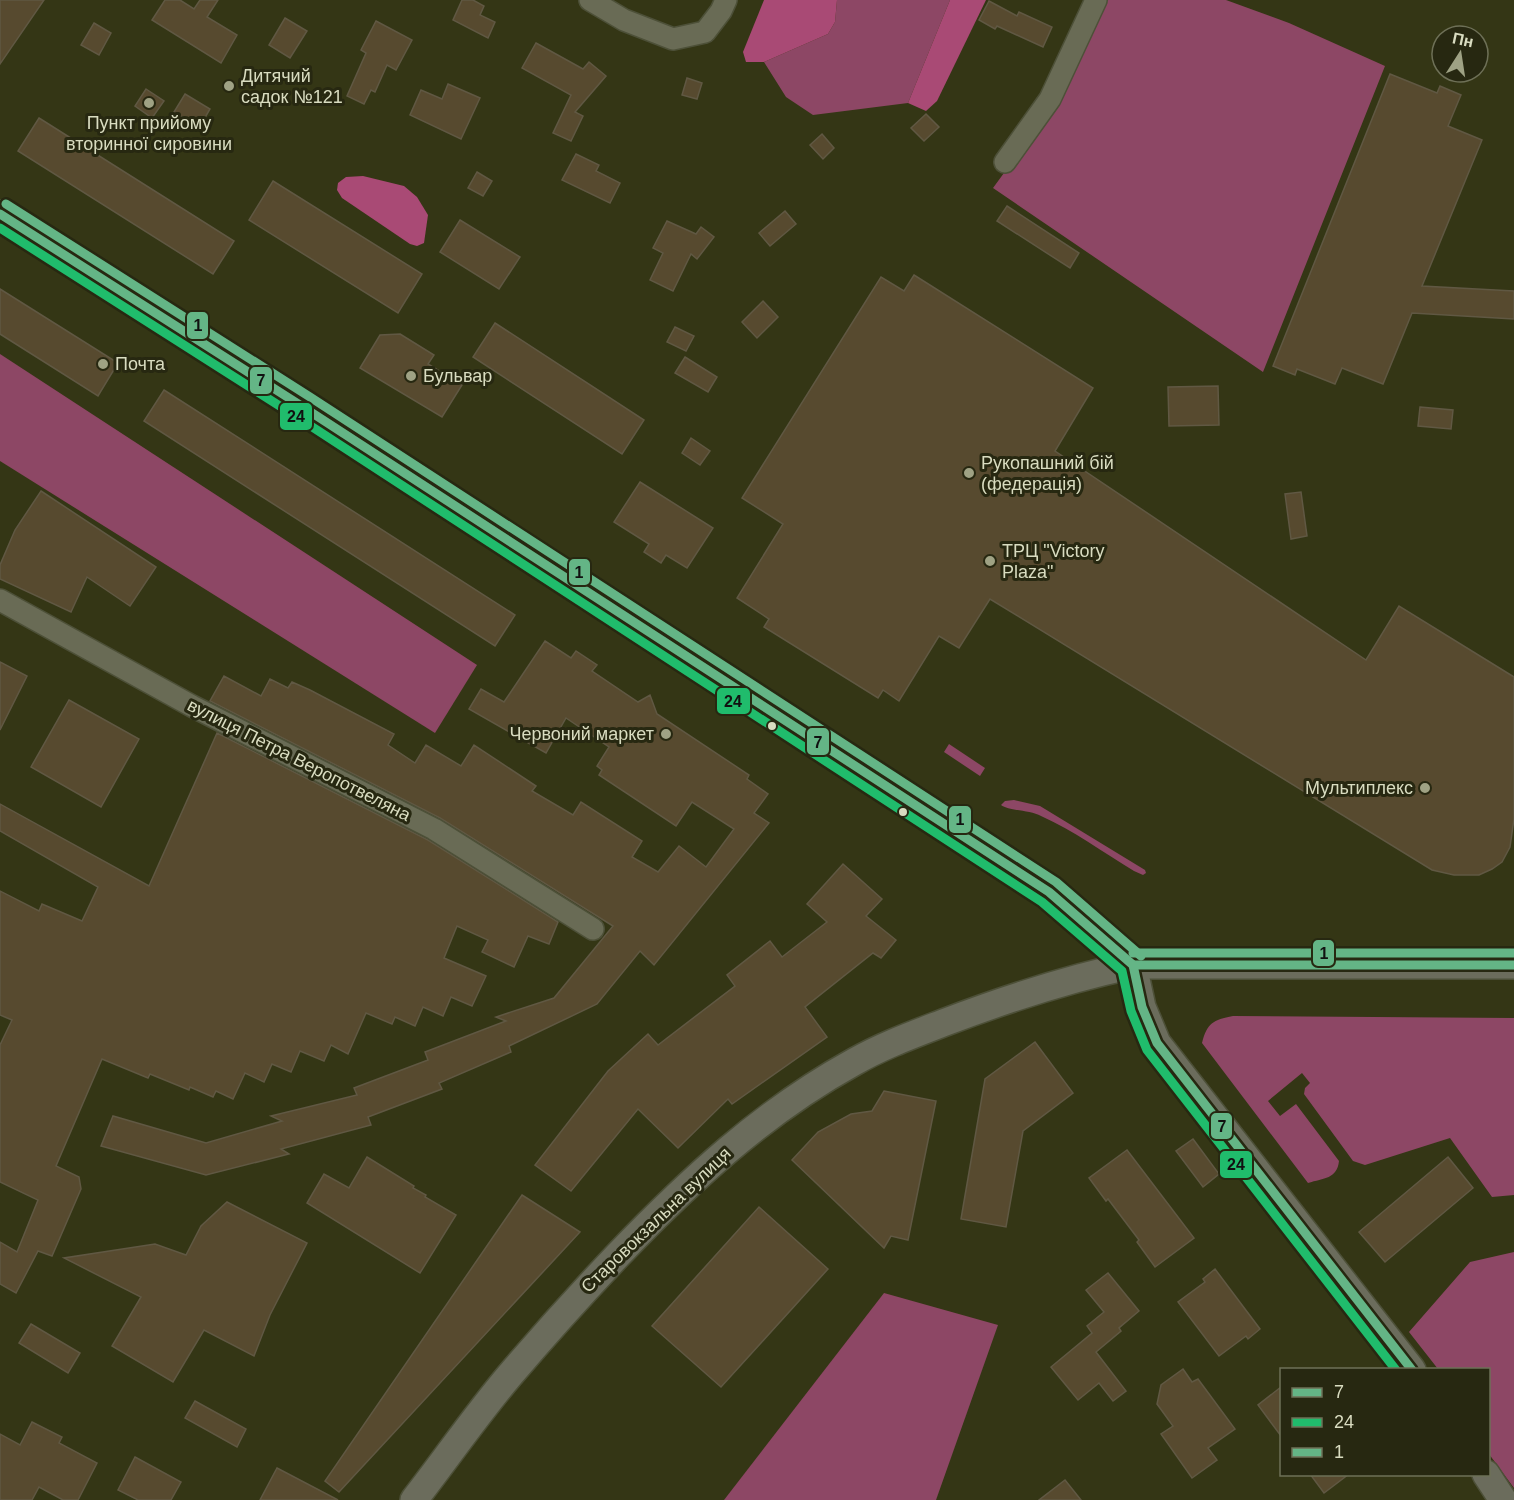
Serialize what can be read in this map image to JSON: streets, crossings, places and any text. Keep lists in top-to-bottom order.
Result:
{
  "streets": {
    "main road": ["Старовокзальна вулиця"],
    "street": ["вулиця Петра Веропотвеляна"]
  },
  "places": [
    "Дитячий садок №121",
    "Пункт прийому вторинної сировини",
    "Почта",
    "Бульвар",
    "Рукопашний бій (федерація)",
    "ТРЦ \"Victory Plaza\"",
    "Червоний маркет",
    "Мультиплекс"
  ],
  "lines": ["transit line 1", "transit line 7", "transit line 24"],
  "legend": ["7", "24", "1"],
  "north": "top"
}
